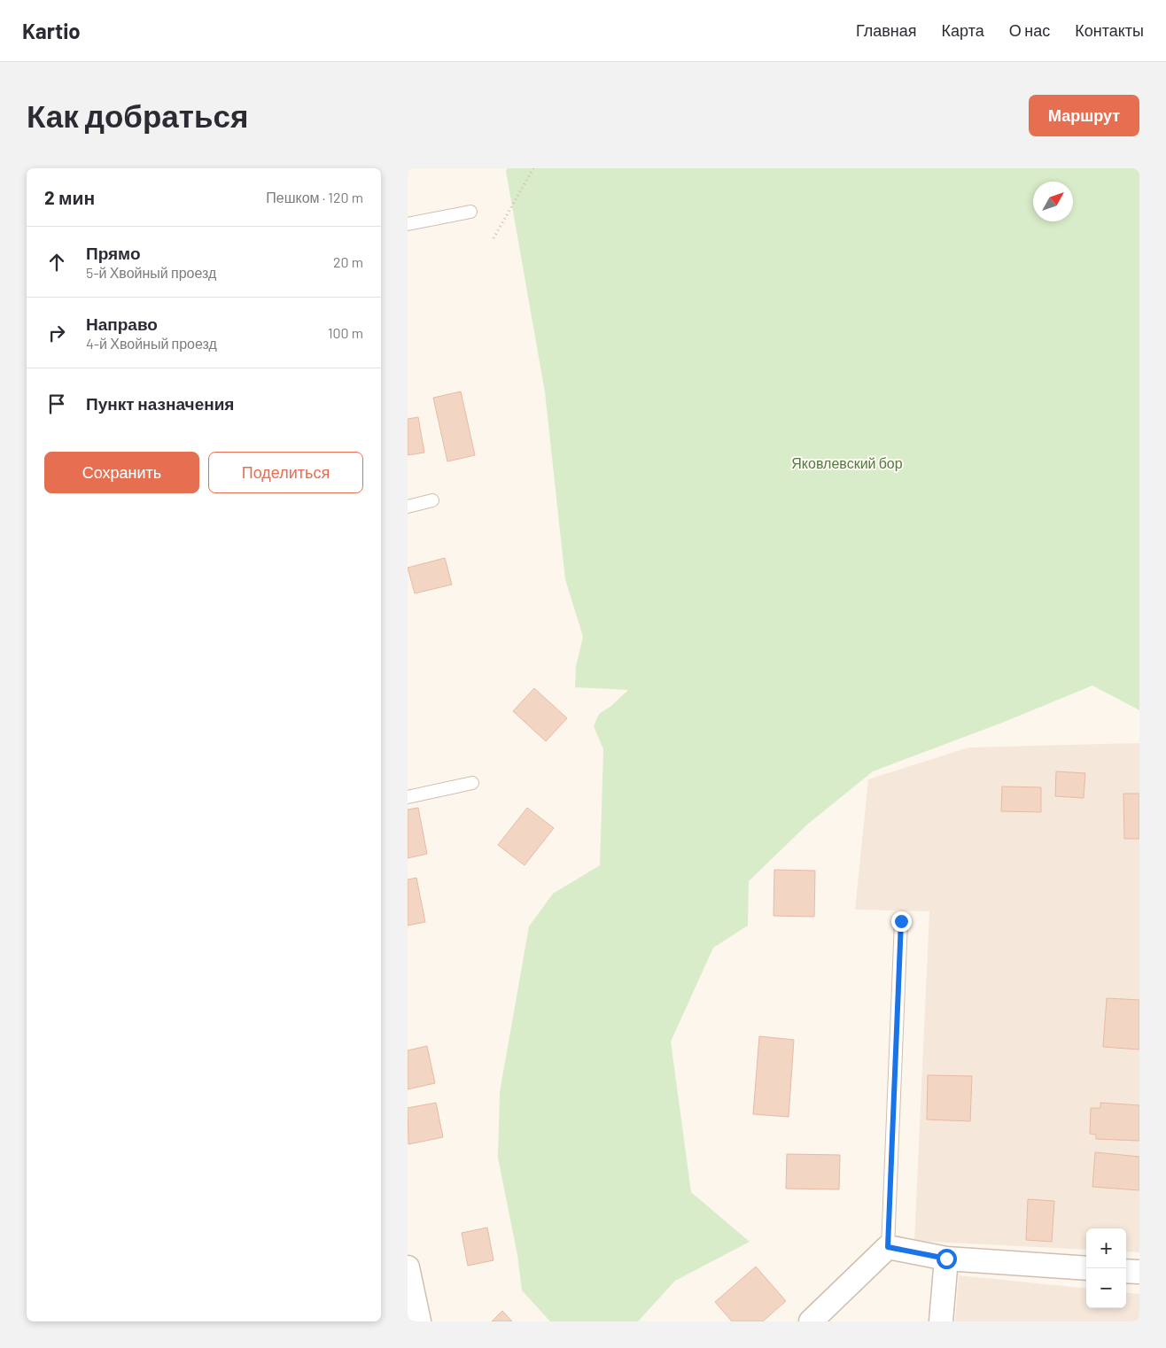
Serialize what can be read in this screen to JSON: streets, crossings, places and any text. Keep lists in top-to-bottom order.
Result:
{
  "parks": ["Яковлевский бор"],
  "north": "top right",
  "page": {
    "header": "Kartio",
    "nav": [
      "Главная",
      "Карта",
      "О нас",
      "Контакты"
    ],
    "buttons": [
      "Маршрут",
      ["Сохранить", "Поделиться"]
    ],
    "title": "Как добраться",
    "heading": ["2 мин", "Пешком · 120 m"],
    "list": [
      ["Прямо", "5-й Хвойный проезд", "20 m"],
      ["Направо", "4-й Хвойный проезд", "100 m"],
      "Пункт назначения"
    ],
    "map_buttons": ["+", "−"]
  }
}
